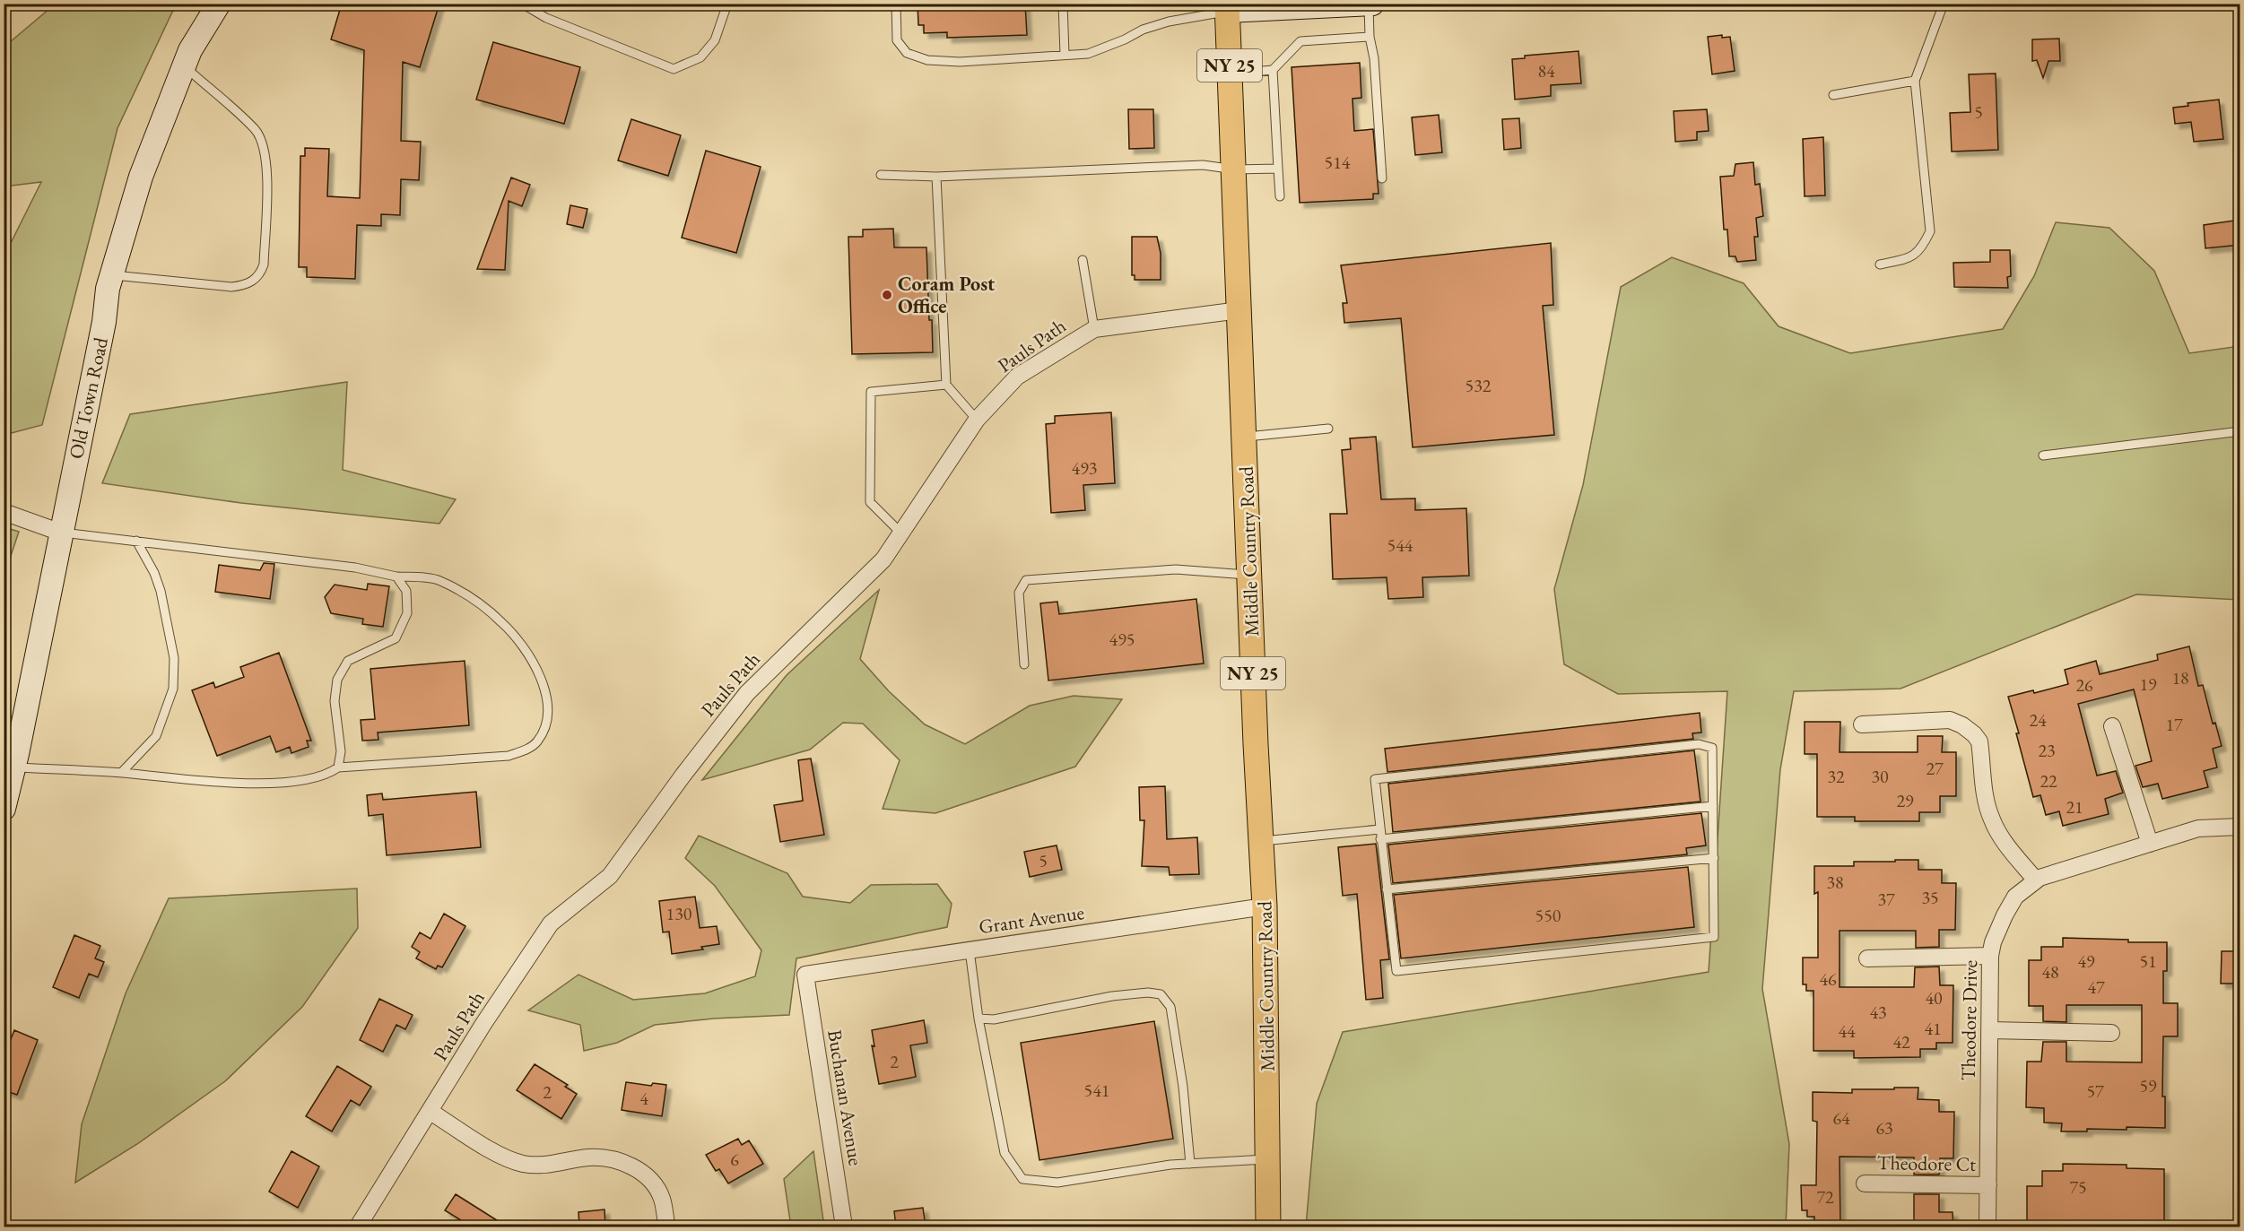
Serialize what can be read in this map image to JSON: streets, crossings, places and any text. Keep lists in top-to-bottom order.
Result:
{
  "streets": {
    "main road": ["NY 25", "Old Town Road", "Middle Country Road"],
    "street": [
      "Pauls Path",
      "Grant Avenue",
      "Theodore Drive",
      "Buchanan Avenue",
      "Theodore Ct"
    ]
  },
  "crossings": [
    ["Pauls Path", "Middle Country Road"],
    ["Middle Country Road", "Grant Avenue"],
    ["Grant Avenue", "Buchanan Avenue"],
    ["Theodore Drive", "Theodore Ct"]
  ],
  "places": ["Coram Post Office"],
  "house_numbers": [
    "84",
    "5",
    "514",
    "532",
    "493",
    "544",
    "495",
    "18",
    "19",
    "26",
    "24",
    "17",
    "23",
    "27",
    "32",
    "30",
    "22",
    "29",
    "21",
    "5",
    "38",
    "35",
    "37",
    "130",
    "550",
    "49",
    "51",
    "48",
    "46",
    "47",
    "40",
    "43",
    "41",
    "44",
    "42",
    "2",
    "59",
    "541",
    "57",
    "2",
    "4",
    "64",
    "63",
    "6",
    "75",
    "72"
  ]
}
